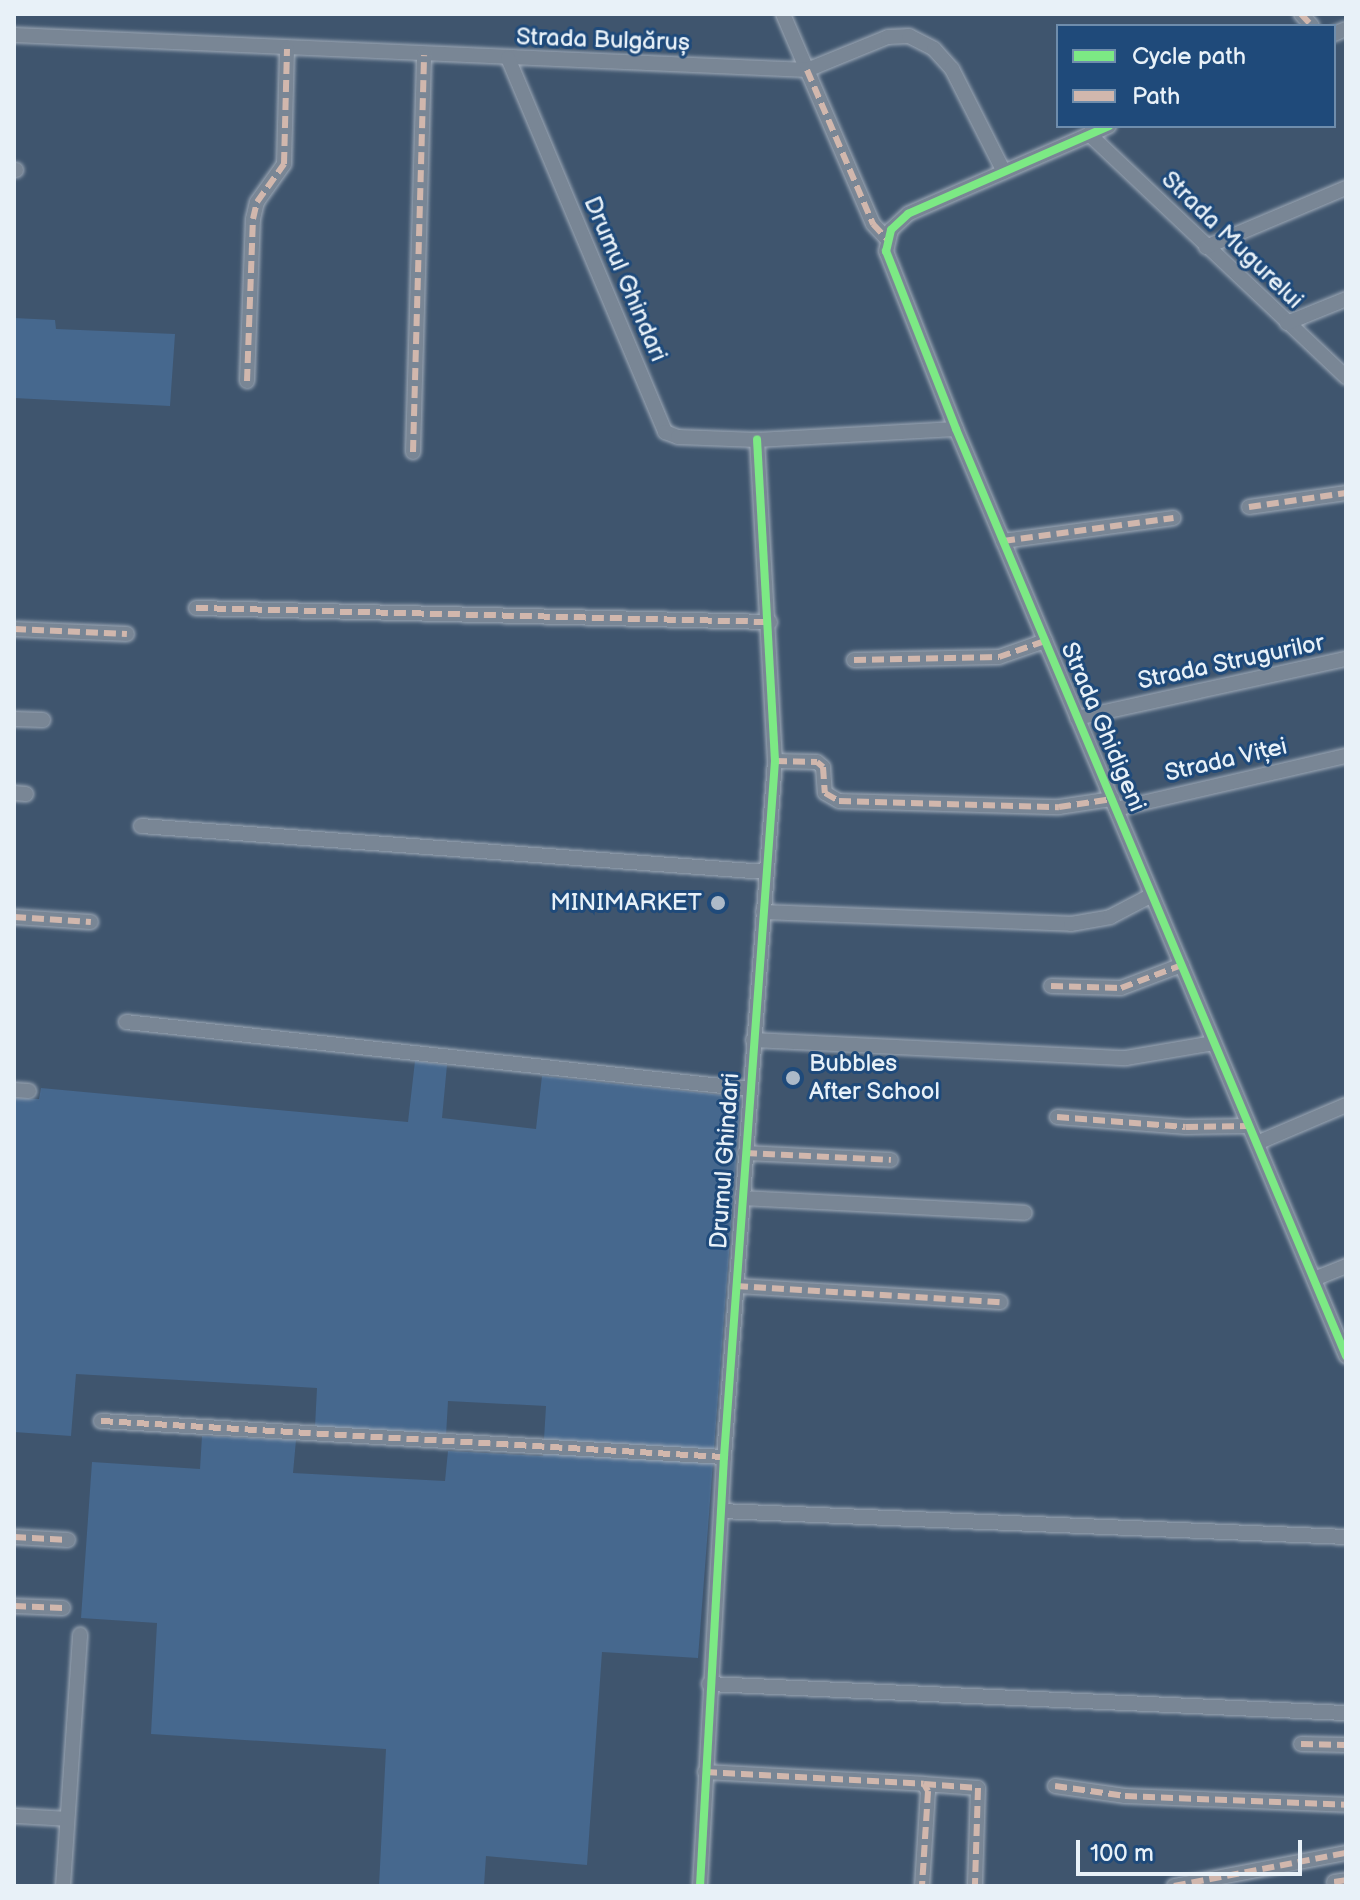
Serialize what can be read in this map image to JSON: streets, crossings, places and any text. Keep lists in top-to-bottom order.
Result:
{
  "streets": {
    "street": [
      "Strada Bulgăruș",
      "Strada Mugurelui",
      "Drumul Ghindari",
      "Strada Strugurilor",
      "Strada Ghidigeni",
      "Strada Viței"
    ]
  },
  "crossings": [
    ["Strada Bulgăruș", "Drumul Ghindari"],
    ["Drumul Ghindari", "Strada Ghidigeni"],
    ["Strada Strugurilor", "Strada Ghidigeni"],
    ["Strada Ghidigeni", "Strada Viței"]
  ],
  "places": ["MINIMARKET", "Bubbles After School"],
  "legend": ["Cycle path", "Path"],
  "scale_bar": "100 m"
}
